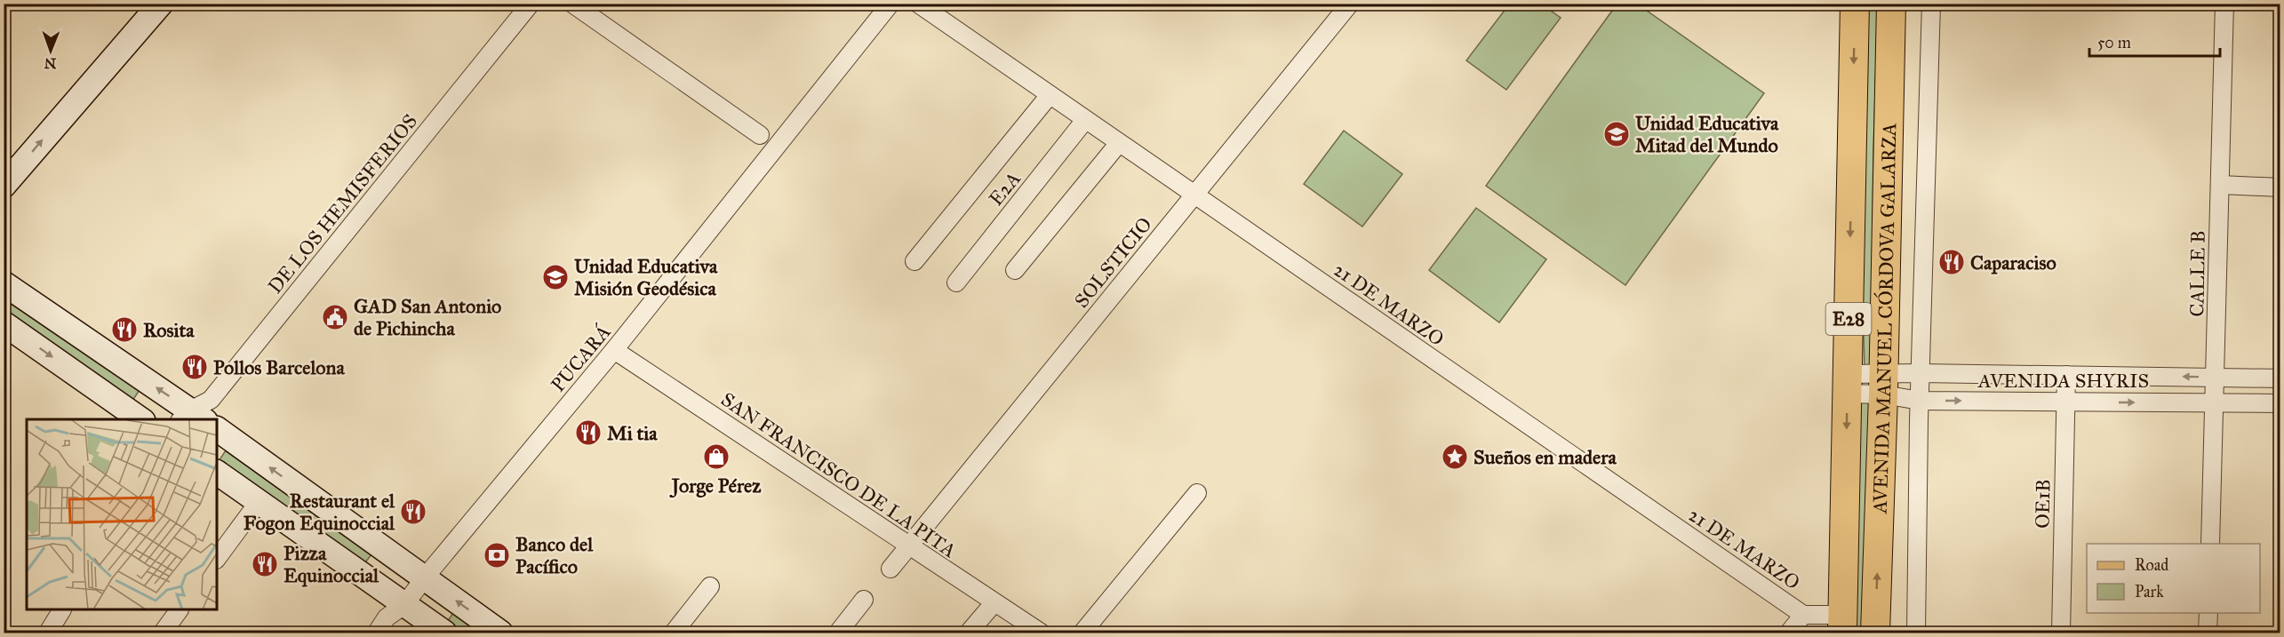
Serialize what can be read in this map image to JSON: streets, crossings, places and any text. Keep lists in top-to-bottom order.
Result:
{
  "streets": {
    "main road": ["E28", "AVENIDA MANUEL CÓRDOVA GALARZA"],
    "street": [
      "E2A",
      "DE LOS HEMISFERIOS",
      "SOLSTICIO",
      "CALLE B",
      "21 DE MARZO",
      "PUCARÁ",
      "AVENIDA SHYRIS",
      "SAN FRANCISCO DE LA PITA",
      "OE1B"
    ]
  },
  "crossings": [
    ["E2A", "21 DE MARZO"],
    ["SOLSTICIO", "21 DE MARZO"],
    ["SOLSTICIO", "SAN FRANCISCO DE LA PITA"],
    ["CALLE B", "AVENIDA SHYRIS"],
    ["21 DE MARZO", "AVENIDA MANUEL CÓRDOVA GALARZA"],
    ["AVENIDA MANUEL CÓRDOVA GALARZA", "AVENIDA SHYRIS"],
    ["PUCARÁ", "SAN FRANCISCO DE LA PITA"],
    ["AVENIDA SHYRIS", "OE1B"]
  ],
  "places": {
    "school or university": ["Unidad Educativa Mitad del Mundo", "Unidad Educativa Misión Geodésica"],
    "restaurant": [
      "Caparaciso",
      "Rosita",
      "Pollos Barcelona",
      "Mi tia",
      "Restaurant el Fogon Equinoccial",
      "Pizza Equinoccial"
    ],
    "public building": ["GAD San Antonio de Pichincha"],
    "shop": ["Jorge Pérez"],
    "place": ["Sueños en madera"],
    "bank": ["Banco del Pacífico"]
  },
  "legend": ["Road", "Park"],
  "scale_bar": "50 m",
  "north": "bottom"
}
